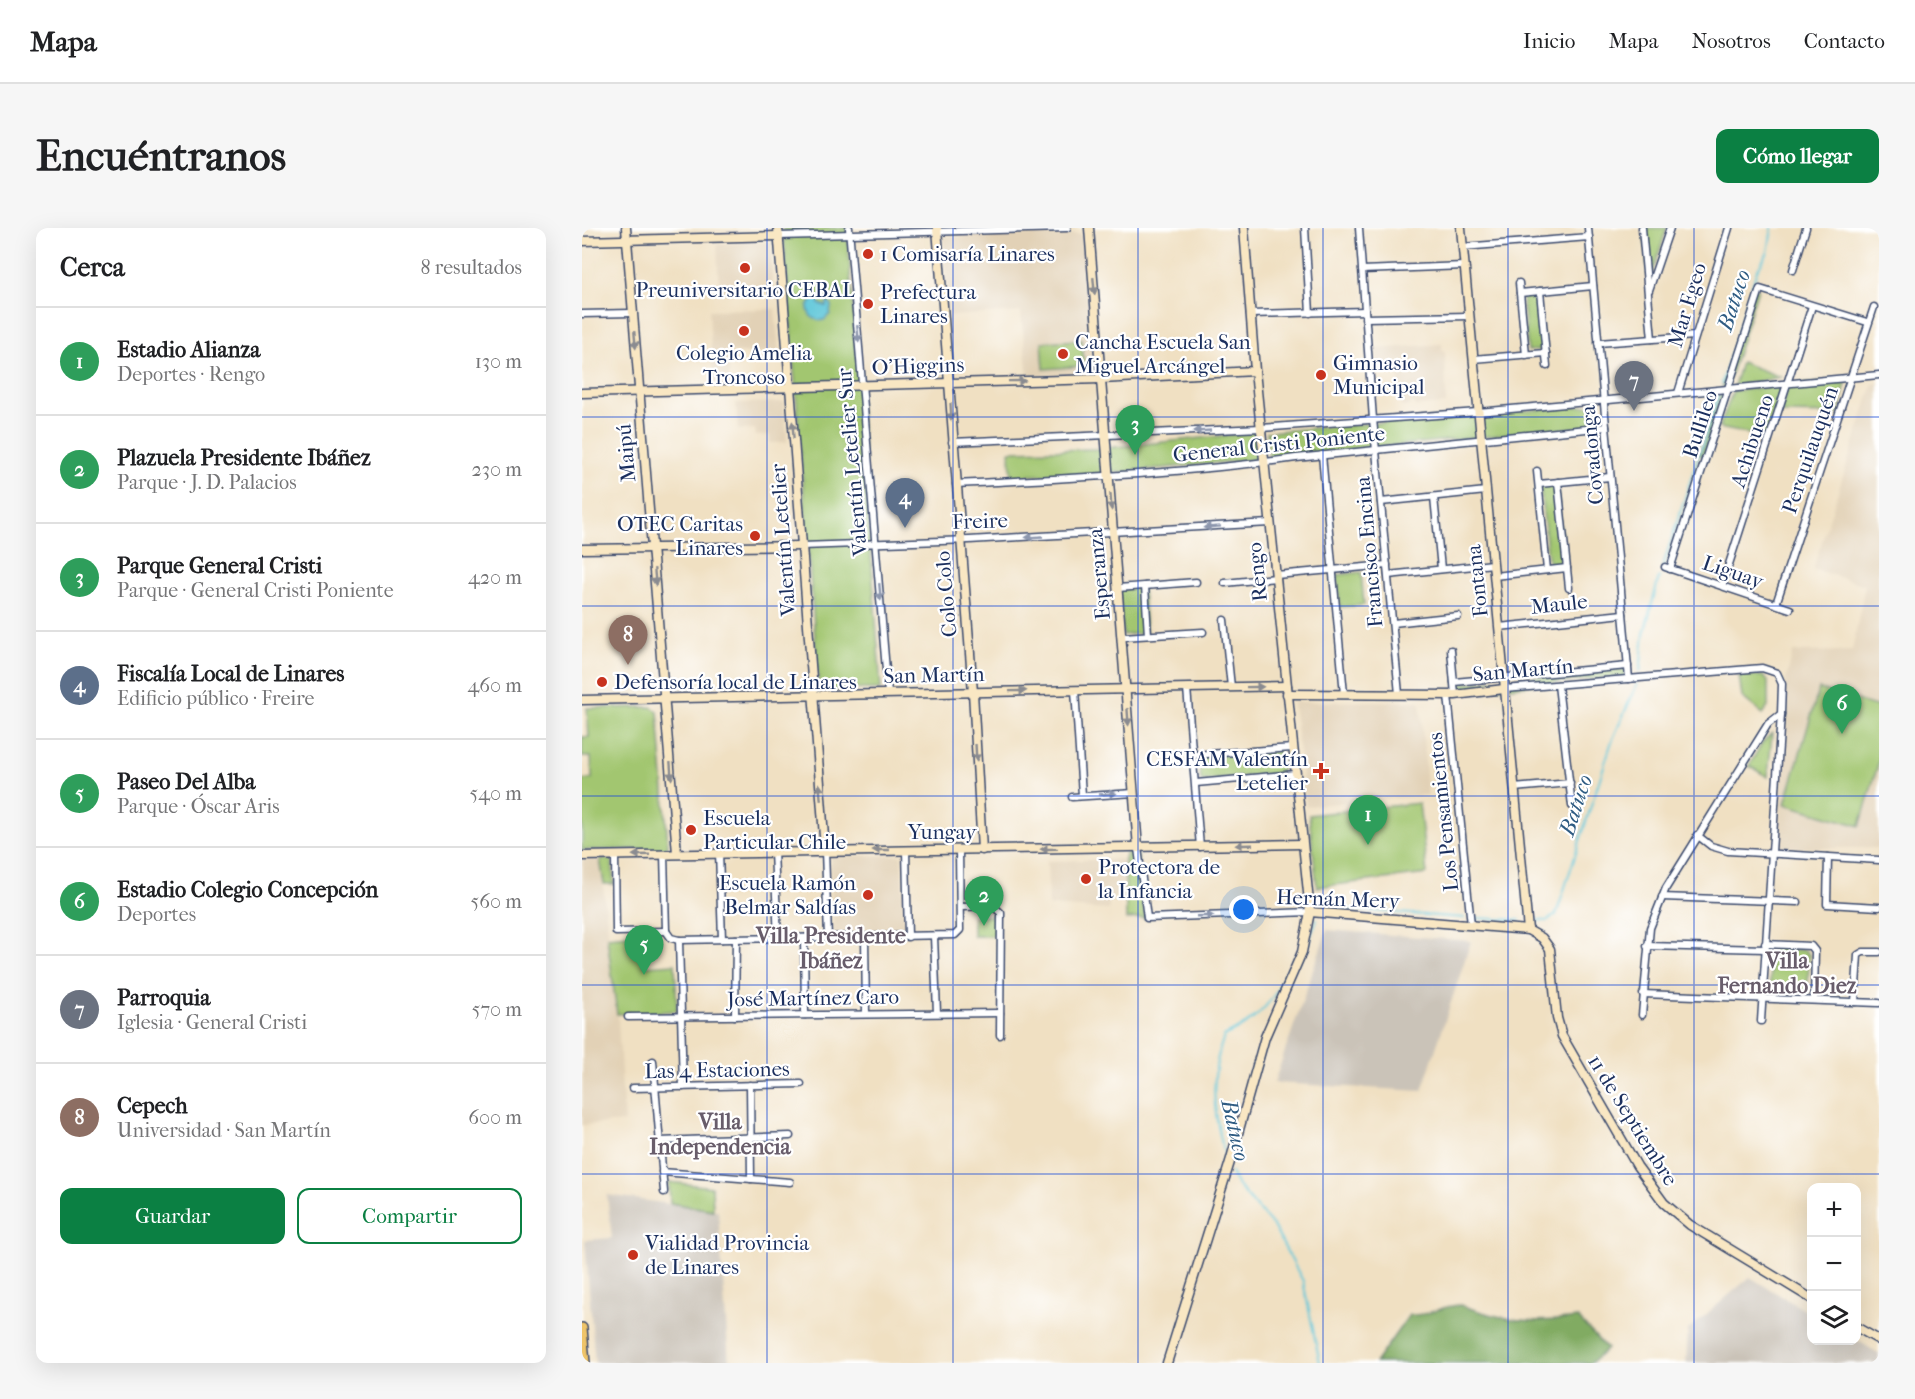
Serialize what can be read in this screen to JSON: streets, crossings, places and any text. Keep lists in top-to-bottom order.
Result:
{
  "streets": {
    "main road": [
      "O'Higgins",
      "Maipú",
      "Freire",
      "Valentín Letelier",
      "Rengo",
      "Esperanza",
      "Fontana",
      "Colo Colo",
      "San Martín",
      "Yungay",
      "Hernán Mery",
      "11 de Septiembre"
    ],
    "street": [
      "Mar Egeo",
      "Bullileo",
      "Achibueno",
      "General Cristi Poniente",
      "Perquilauquén",
      "Covadonga",
      "Valentín Letelier Sur",
      "Francisco Encina",
      "Liguay",
      "Maule",
      "Los Pensamientos",
      "José Martínez Caro",
      "Las 4 Estaciones"
    ]
  },
  "crossings": [
    ["O'Higgins", "Maipú"],
    ["O'Higgins", "Valentín Letelier Sur"],
    ["O'Higgins", "Valentín Letelier"],
    ["O'Higgins", "Rengo"],
    ["O'Higgins", "Esperanza"],
    ["O'Higgins", "Colo Colo"],
    ["Bullileo", "Achibueno"],
    ["Bullileo", "Liguay"],
    ["Achibueno", "Liguay"],
    ["General Cristi Poniente", "Covadonga"],
    ["General Cristi Poniente", "Francisco Encina"],
    ["General Cristi Poniente", "Rengo"],
    ["General Cristi Poniente", "Esperanza"],
    ["General Cristi Poniente", "Fontana"],
    ["General Cristi Poniente", "Colo Colo"],
    ["Perquilauquén", "Liguay"],
    ["Maipú", "Freire"],
    ["Maipú", "San Martín"],
    ["Maipú", "Yungay"],
    ["Covadonga", "Maule"],
    ["Covadonga", "San Martín"],
    ["Valentín Letelier Sur", "Freire"],
    ["Valentín Letelier Sur", "San Martín"],
    ["Freire", "Valentín Letelier"],
    ["Freire", "Rengo"],
    ["Freire", "Esperanza"],
    ["Freire", "Colo Colo"],
    ["Valentín Letelier", "San Martín"],
    ["Valentín Letelier", "Yungay"],
    ["Francisco Encina", "San Martín"],
    ["Rengo", "San Martín"],
    ["Rengo", "Yungay"],
    ["Rengo", "Hernán Mery"],
    ["Esperanza", "San Martín"],
    ["Esperanza", "Yungay"],
    ["Esperanza", "Hernán Mery"],
    ["Fontana", "Maule"],
    ["Fontana", "San Martín"],
    ["Fontana", "Hernán Mery"],
    ["Fontana", "11 de Septiembre"],
    ["Colo Colo", "San Martín"],
    ["Colo Colo", "Yungay"],
    ["San Martín", "Los Pensamientos"],
    ["Los Pensamientos", "Hernán Mery"],
    ["Hernán Mery", "11 de Septiembre"]
  ],
  "one_way": [
    "Maipú",
    "Valentín Letelier Sur",
    "Freire",
    "Valentín Letelier",
    "Esperanza",
    "Colo Colo",
    "Yungay",
    "Hernán Mery"
  ],
  "districts": ["Villa Presidente Ibáñez", "Villa Fernando Diez", "Villa Independencia"],
  "water": ["Batuco"],
  "places": {
    "other": [
      "1 Comisaría Linares",
      "Preuniversitario CEBAL",
      "Prefectura Linares",
      "Colegio Amelia Troncoso",
      "Cancha Escuela San Miguel Arcángel",
      "Gimnasio Municipal",
      "OTEC Caritas Linares",
      "Defensoría local de Linares",
      "Escuela Particular Chile",
      "Protectora de la Infancia",
      "Escuela Ramón Belmar Saldías",
      "Vialidad Provincia de Linares"
    ],
    "health": ["CESFAM Valentín Letelier"]
  },
  "page": {
    "header": "Mapa",
    "nav": [
      "Inicio",
      "Mapa",
      "Nosotros",
      "Contacto"
    ],
    "buttons": [
      "Cómo llegar",
      ["Guardar", "Compartir"]
    ],
    "title": "Encuéntranos",
    "heading": ["Cerca", "8 resultados"],
    "list": [
      {
        "mark": "1",
        "name": "Estadio Alianza",
        "note": "Deportes · Rengo",
        "value": "130 m"
      },
      {
        "mark": "2",
        "name": "Plazuela Presidente Ibáñez",
        "note": "Parque · J. D. Palacios",
        "value": "230 m"
      },
      {
        "mark": "3",
        "name": "Parque General Cristi",
        "note": "Parque · General Cristi Poniente",
        "value": "420 m"
      },
      {
        "mark": "4",
        "name": "Fiscalía Local de Linares",
        "note": "Edificio público · Freire",
        "value": "460 m"
      },
      {
        "mark": "5",
        "name": "Paseo Del Alba",
        "note": "Parque · Óscar Aris",
        "value": "540 m"
      },
      {
        "mark": "6",
        "name": "Estadio Colegio Concepción",
        "note": "Deportes",
        "value": "560 m"
      },
      {
        "mark": "7",
        "name": "Parroquia",
        "note": "Iglesia · General Cristi",
        "value": "570 m"
      },
      {
        "mark": "8",
        "name": "Cepech",
        "note": "Universidad · San Martín",
        "value": "600 m"
      }
    ],
    "pins": [
      "7",
      "3",
      "4",
      "8",
      "6",
      "1",
      "2",
      "5"
    ],
    "map_buttons": ["+", "−"]
  }
}
